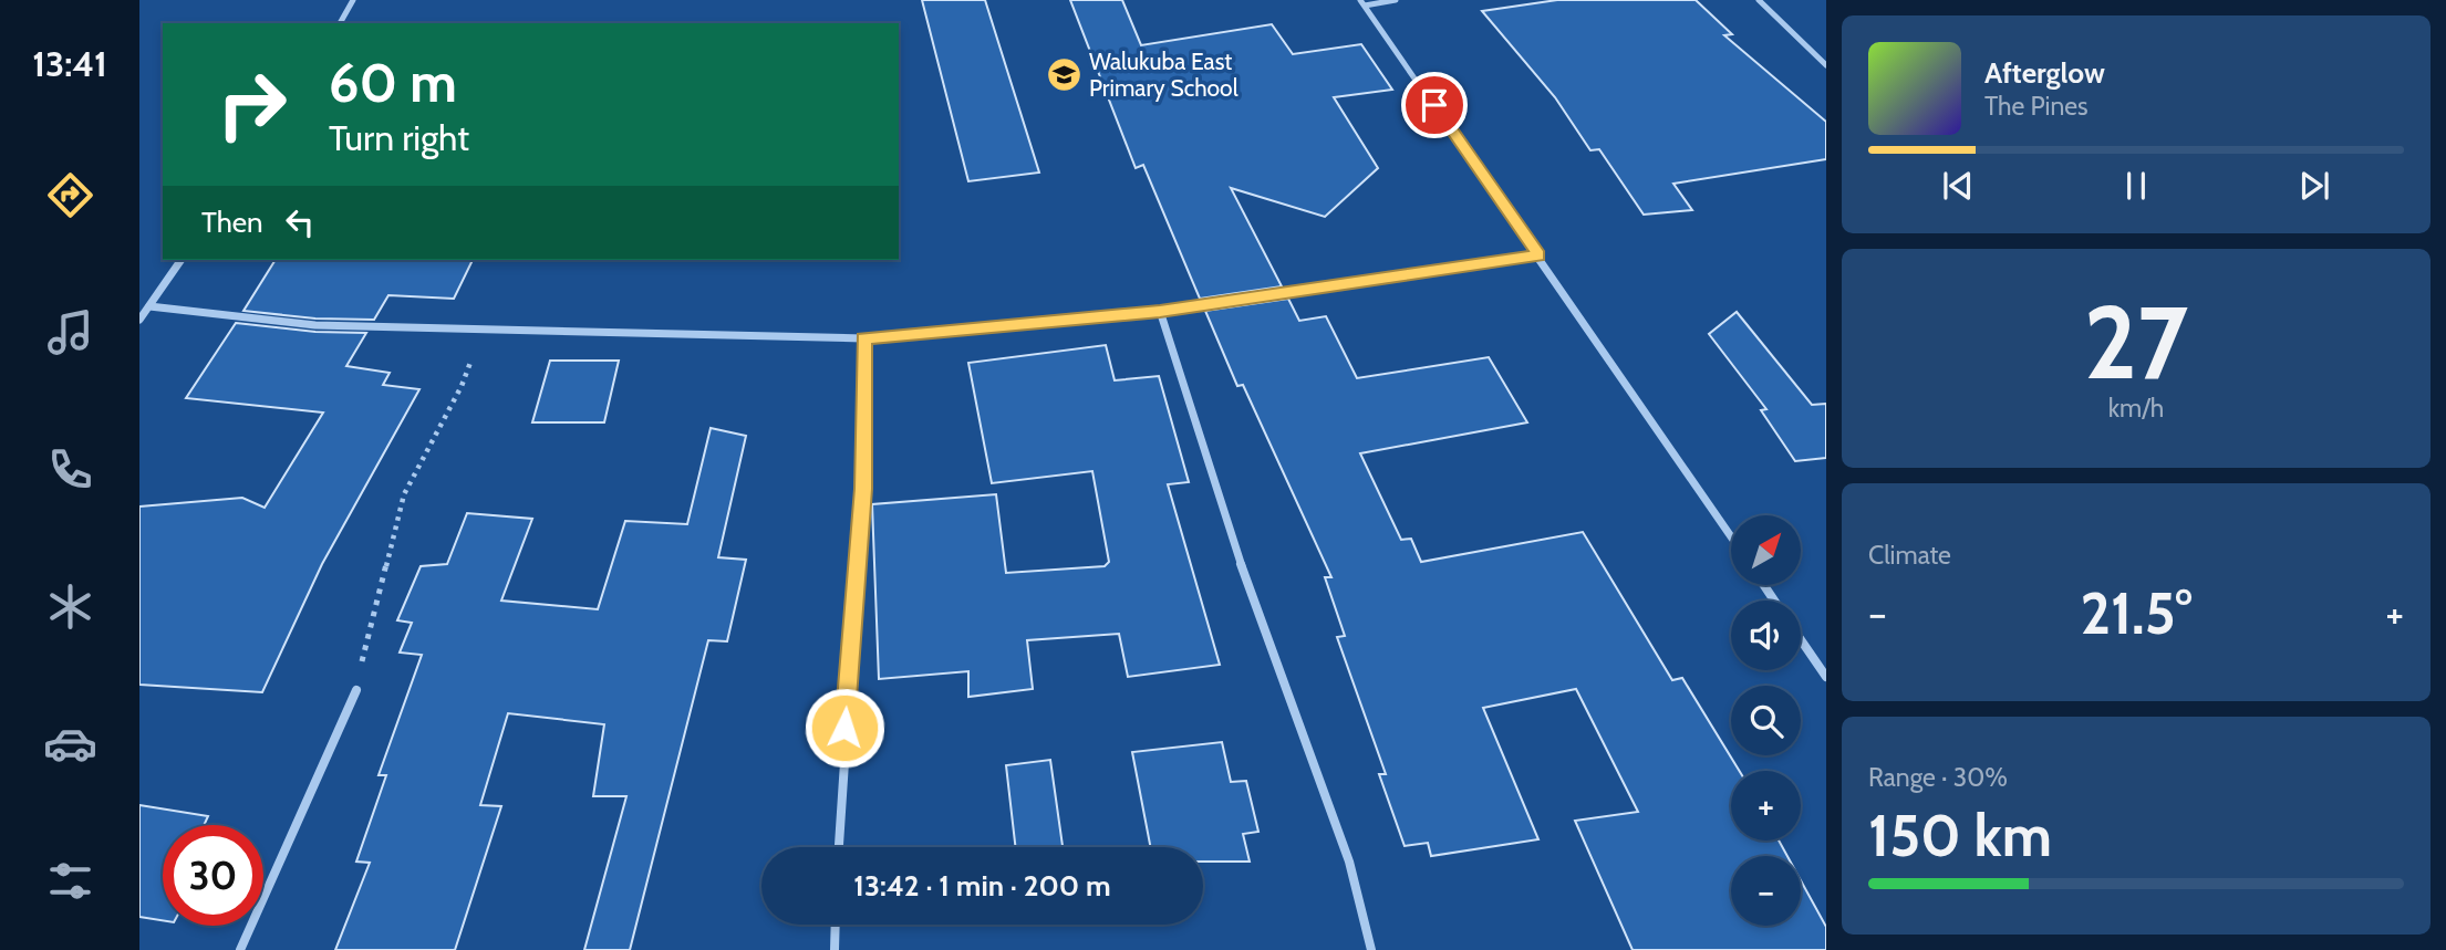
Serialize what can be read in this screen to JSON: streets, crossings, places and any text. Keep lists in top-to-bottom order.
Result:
{
  "places": {
    "school or university": ["Walukuba East Primary School"]
  },
  "north": "top right",
  "page": {
    "tabs": "13:41",
    "turn": ["60 m", "Turn right"],
    "song": ["Afterglow", "The Pines"],
    "then": "Then",
    "tile": [
      ["27", "km/h"],
      "Climate",
      ["Range · 30%", "150 km"]
    ],
    "map_buttons": ["+", "−"],
    "heat": ["−", "21.5°", "+"],
    "limit": "30",
    "trip": "13:42 · 1 min · 200 m"
  }
}
